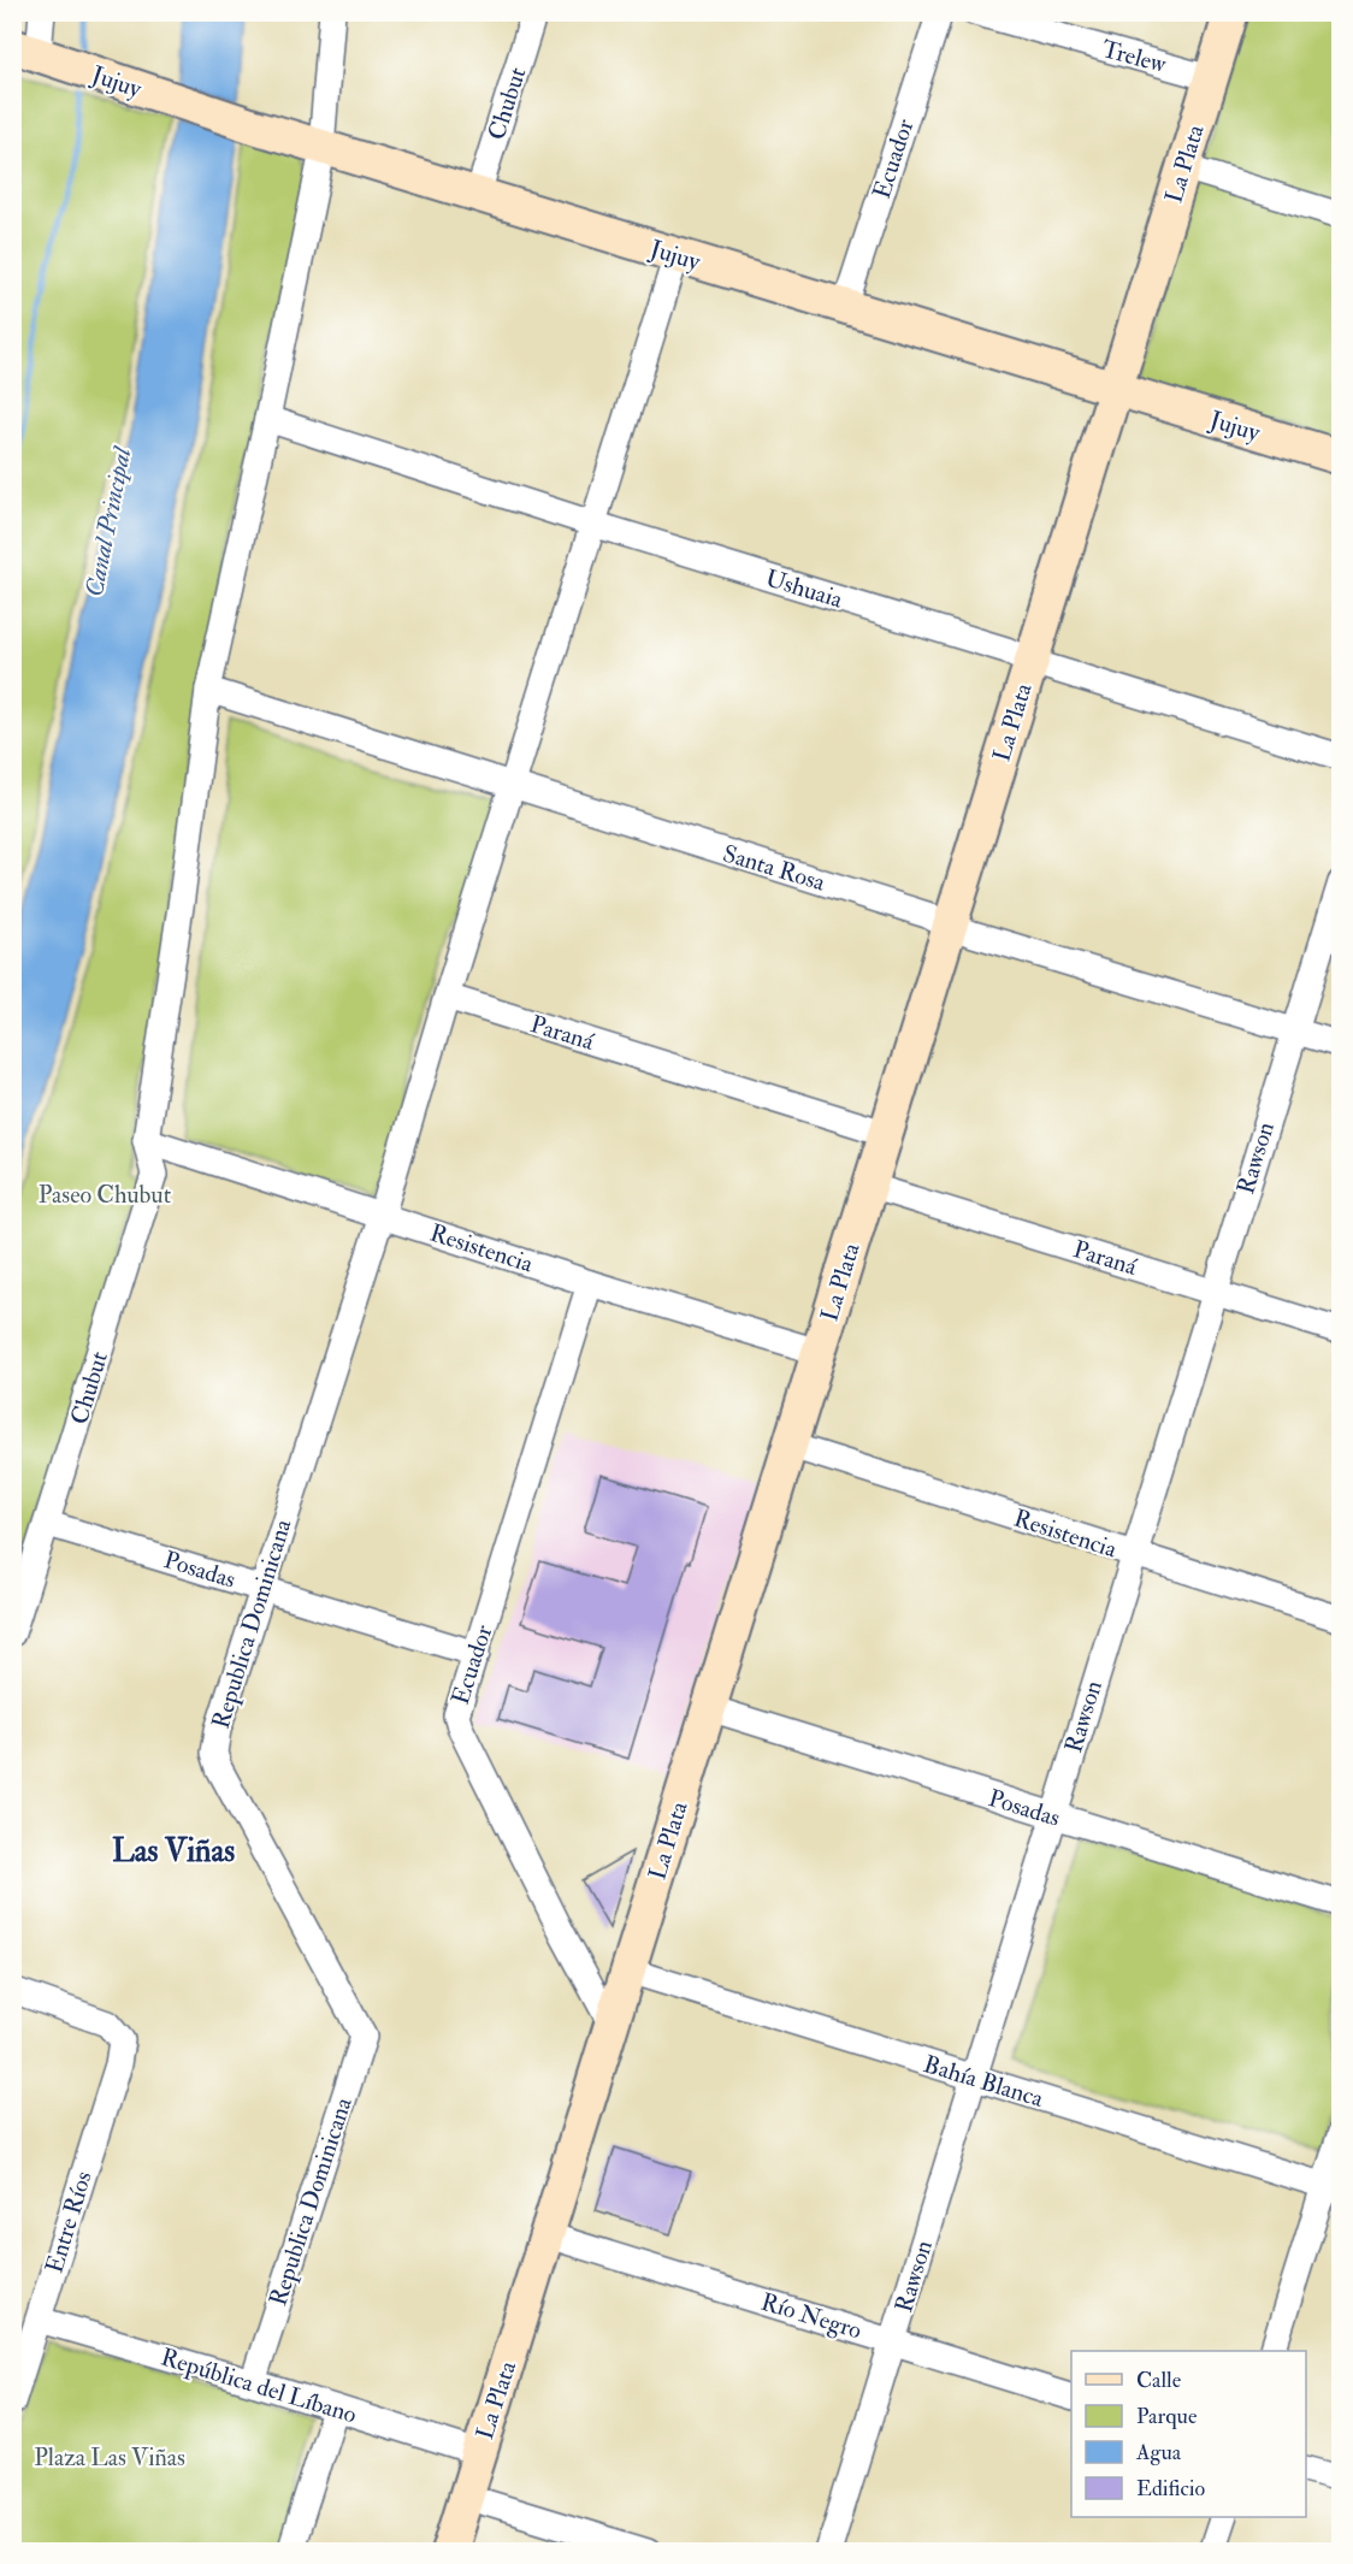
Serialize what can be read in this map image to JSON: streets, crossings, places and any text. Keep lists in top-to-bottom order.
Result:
{
  "streets": {
    "street": [
      "Trelew",
      "Jujuy",
      "Chubut",
      "Ecuador",
      "La Plata",
      "Ushuaia",
      "Santa Rosa",
      "Paraná",
      "Rawson",
      "Resistencia",
      "Posadas",
      "Republica Dominicana",
      "Bahía Blanca",
      "Entre Ríos",
      "Río Negro",
      "República del Líbano"
    ]
  },
  "crossings": [
    ["Trelew", "La Plata"],
    ["Jujuy", "Chubut"],
    ["Jujuy", "Ecuador"],
    ["Jujuy", "La Plata"],
    ["Jujuy", "Republica Dominicana"],
    ["Chubut", "Resistencia"],
    ["Chubut", "Posadas"],
    ["Ecuador", "La Plata"],
    ["Ecuador", "Resistencia"],
    ["Ecuador", "Posadas"],
    ["La Plata", "Ushuaia"],
    ["La Plata", "Santa Rosa"],
    ["La Plata", "Paraná"],
    ["La Plata", "Resistencia"],
    ["La Plata", "Posadas"],
    ["La Plata", "Bahía Blanca"],
    ["La Plata", "Río Negro"],
    ["La Plata", "República del Líbano"],
    ["Ushuaia", "Republica Dominicana"],
    ["Santa Rosa", "Rawson"],
    ["Santa Rosa", "Republica Dominicana"],
    ["Paraná", "Rawson"],
    ["Paraná", "Republica Dominicana"],
    ["Rawson", "Resistencia"],
    ["Rawson", "Posadas"],
    ["Rawson", "Bahía Blanca"],
    ["Rawson", "Río Negro"],
    ["Resistencia", "Republica Dominicana"],
    ["Posadas", "Republica Dominicana"],
    ["Republica Dominicana", "República del Líbano"],
    ["Entre Ríos", "República del Líbano"]
  ],
  "districts": ["Las Viñas"],
  "water": ["Canal Principal"],
  "parks": ["Paseo Chubut", "Plaza Las Viñas"],
  "legend": [
    "Calle",
    "Parque",
    "Agua",
    "Edificio"
  ]
}
